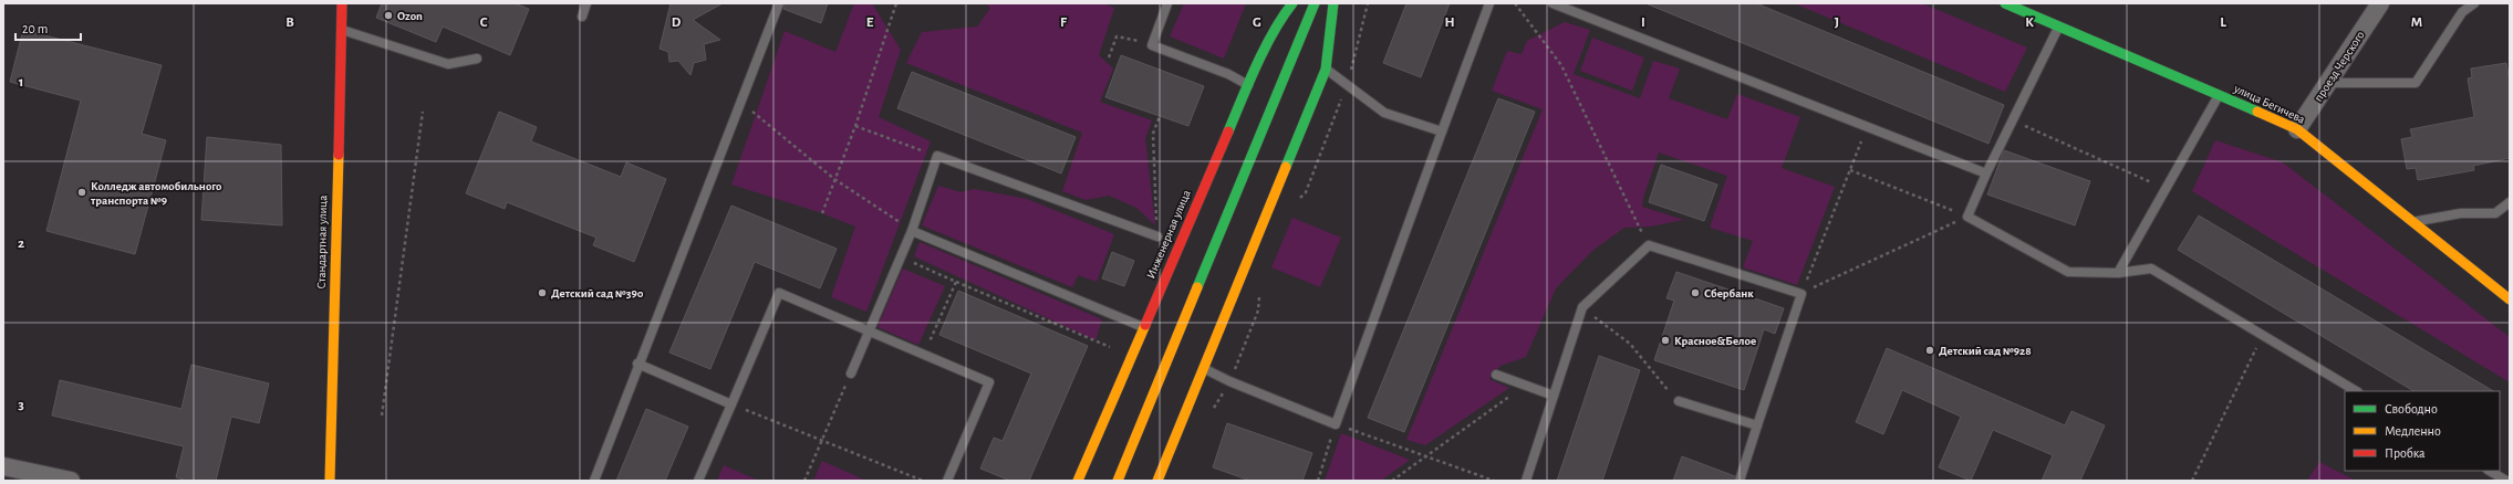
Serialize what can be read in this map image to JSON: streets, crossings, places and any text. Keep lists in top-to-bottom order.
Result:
{
  "streets": {
    "street": [
      "проезд Черского",
      "улица Бегичева",
      "Инженерная улица",
      "Стандартная улица"
    ]
  },
  "crossings": [
    ["проезд Черского", "улица Бегичева"]
  ],
  "places": [
    "Ozon",
    "Колледж автомобильного транспорта №9",
    "Детский сад №390",
    "Сбербанк",
    "Красное&Белое",
    "Детский сад №928"
  ],
  "legend": ["Свободно", "Медленно", "Пробка"],
  "scale_bar": "20 m",
  "grid": {
    "columns": [
      "B",
      "C",
      "D",
      "E",
      "F",
      "G",
      "H",
      "I",
      "J",
      "K",
      "L",
      "M"
    ],
    "rows": ["1", "2", "3"]
  }
}
